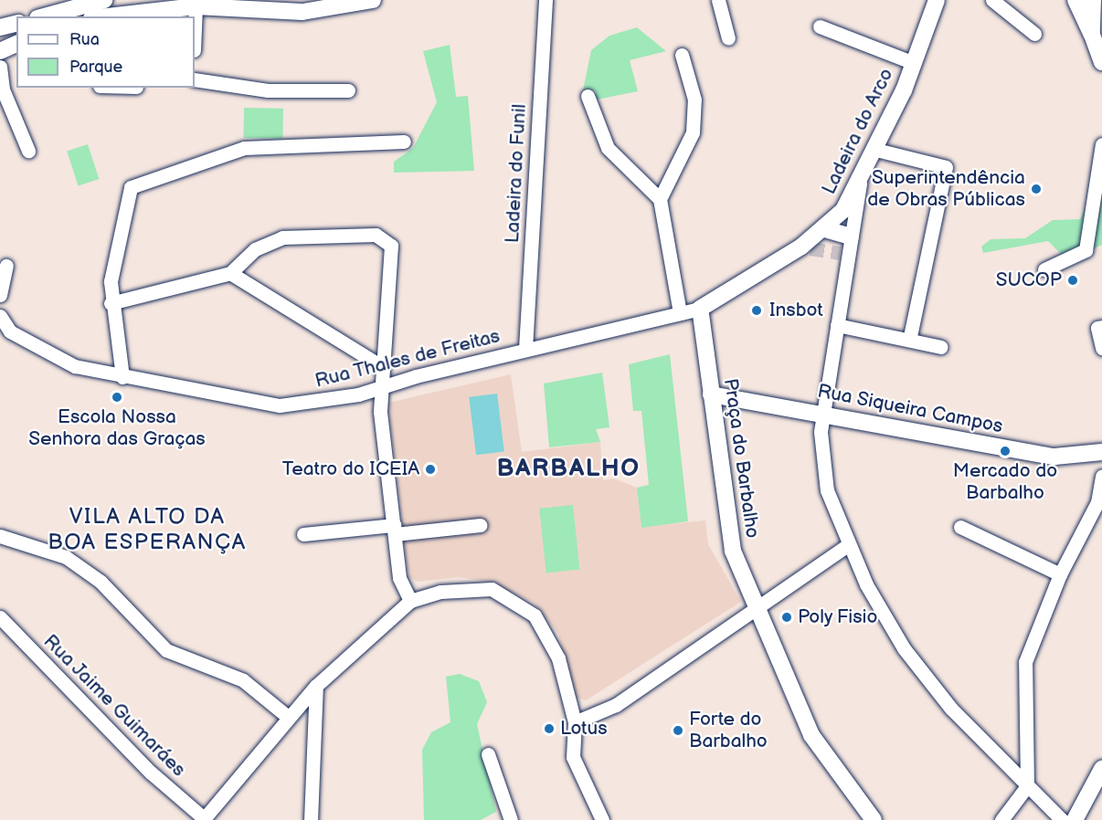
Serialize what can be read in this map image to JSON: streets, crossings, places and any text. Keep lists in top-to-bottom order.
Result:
{
  "streets": {
    "main road": ["Ladeira do Arco", "Rua Siqueira Campos", "Praça do Barbalho"],
    "street": ["Ladeira do Funil", "Rua Thales de Freitas", "Rua Jaime Guimaráes"]
  },
  "crossings": [
    ["Ladeira do Arco", "Rua Thales de Freitas"],
    ["Ladeira do Arco", "Praça do Barbalho"],
    ["Ladeira do Funil", "Rua Thales de Freitas"],
    ["Rua Thales de Freitas", "Praça do Barbalho"],
    ["Rua Siqueira Campos", "Praça do Barbalho"]
  ],
  "districts": ["BARBALHO", "VILA ALTO DA BOA ESPERANÇA"],
  "places": [
    "Superintendência de Obras Públicas",
    "SUCOP",
    "Insbot",
    "Escola Nossa Senhora das Graças",
    "Mercado do Barbalho",
    "Teatro do ICEIA",
    "Poly Fisio",
    "Lotus",
    "Forte do Barbalho"
  ],
  "legend": ["Rua", "Parque"]
}
